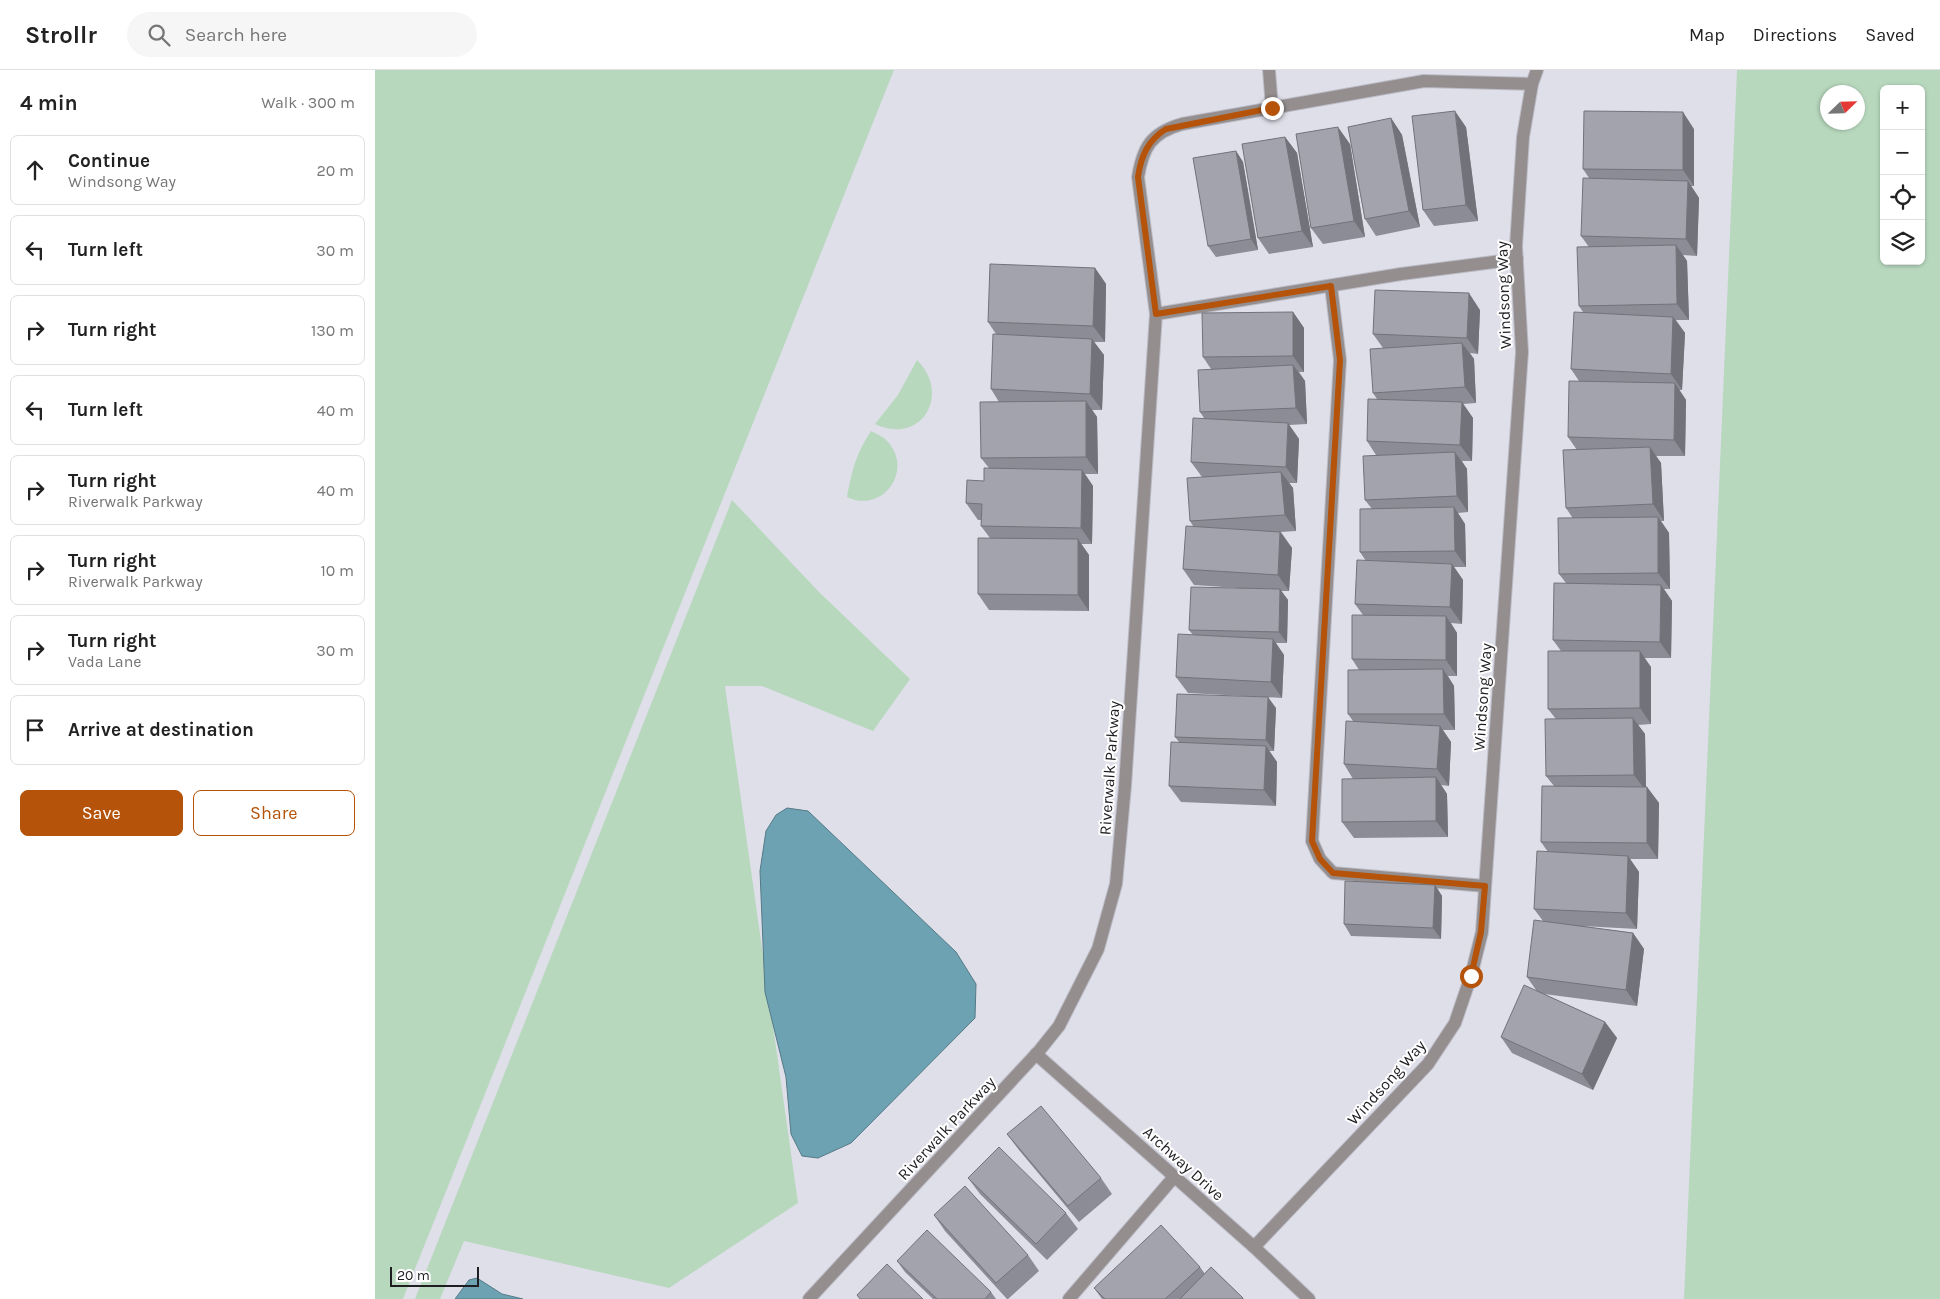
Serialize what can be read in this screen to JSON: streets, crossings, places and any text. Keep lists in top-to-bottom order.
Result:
{
  "streets": {
    "street": ["Windsong Way", "Riverwalk Parkway", "Archway Drive"]
  },
  "crossings": [
    ["Windsong Way", "Archway Drive"],
    ["Riverwalk Parkway", "Archway Drive"]
  ],
  "scale_bar": "20 m",
  "north": "top right",
  "page": {
    "header": "Strollr",
    "search": "Search here",
    "nav": ["Map", "Directions", "Saved"],
    "heading": ["4 min", "Walk · 300 m"],
    "map_buttons": ["+", "−"],
    "list": [
      ["Continue", "Windsong Way", "20 m"],
      ["Turn left", "30 m"],
      ["Turn right", "130 m"],
      ["Turn left", "40 m"],
      ["Turn right", "Riverwalk Parkway", "40 m"],
      ["Turn right", "Riverwalk Parkway", "10 m"],
      ["Turn right", "Vada Lane", "30 m"],
      "Arrive at destination"
    ],
    "buttons": ["Save", "Share"],
    "scale": "20 m"
  }
}
